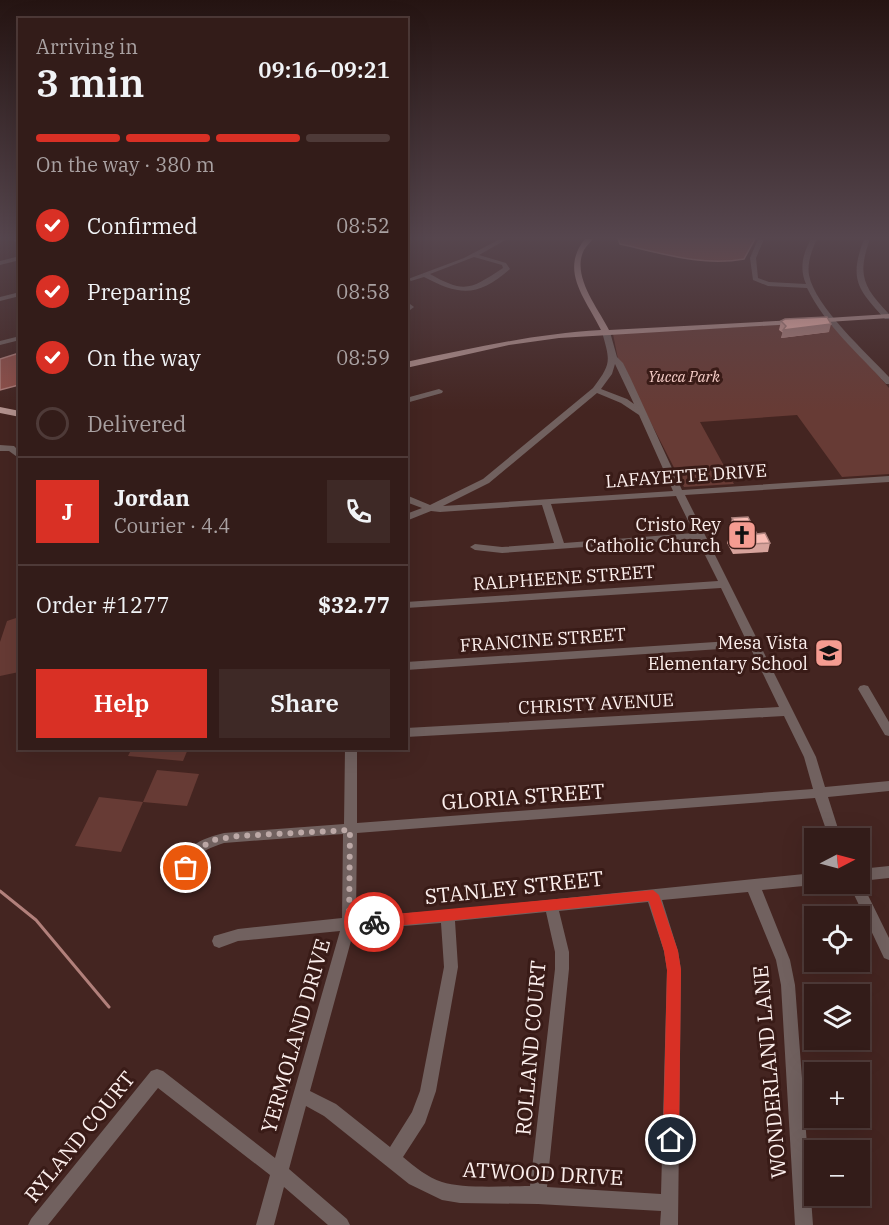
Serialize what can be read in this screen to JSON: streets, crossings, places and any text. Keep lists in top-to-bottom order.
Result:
{
  "streets": {
    "street": [
      "LAFAYETTE DRIVE",
      "RALPHEENE STREET",
      "FRANCINE STREET",
      "CHRISTY AVENUE",
      "GLORIA STREET",
      "STANLEY STREET",
      "YERMOLAND DRIVE",
      "ROLLAND COURT",
      "WONDERLAND LANE",
      "RYLAND COURT",
      "ATWOOD DRIVE"
    ]
  },
  "crossings": [
    ["GLORIA STREET", "YERMOLAND DRIVE"],
    ["STANLEY STREET", "YERMOLAND DRIVE"],
    ["STANLEY STREET", "ROLLAND COURT"],
    ["STANLEY STREET", "WONDERLAND LANE"],
    ["YERMOLAND DRIVE", "RYLAND COURT"],
    ["YERMOLAND DRIVE", "ATWOOD DRIVE"],
    ["ROLLAND COURT", "ATWOOD DRIVE"]
  ],
  "parks": ["Yucca Park"],
  "places": {
    "church": ["Cristo Rey Catholic Church"],
    "school or university": ["Mesa Vista Elementary School"]
  },
  "north": "right",
  "page": {
    "heading": ["3 min", "Arriving in", "09:16–09:21"],
    "panel": [
      "Jordan",
      "Courier · 4.4",
      "Order #1277",
      "$32.77"
    ],
    "bar": "On the way · 380 m",
    "list": [
      ["Confirmed", "08:52"],
      ["Preparing", "08:58"],
      ["On the way", "08:59"],
      "Delivered"
    ],
    "round": "J",
    "buttons": ["Help", "Share"],
    "map_buttons": ["+", "−"]
  }
}
